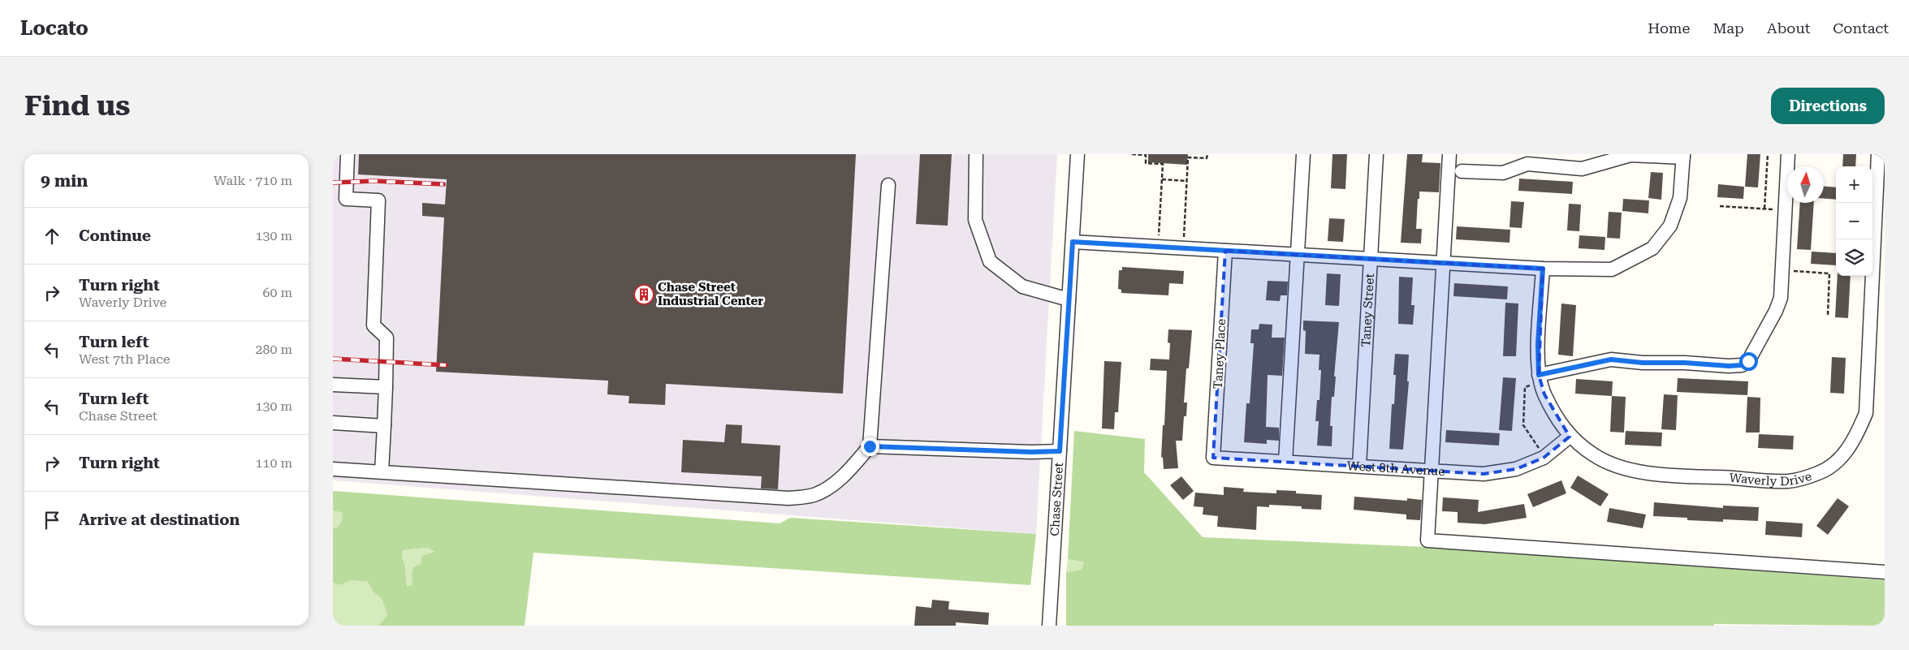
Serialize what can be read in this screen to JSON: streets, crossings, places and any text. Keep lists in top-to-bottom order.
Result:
{
  "streets": {
    "street": [
      "Taney Street",
      "Taney Place",
      "West 8th Avenue",
      "Waverly Drive",
      "Chase Street"
    ]
  },
  "crossings": [
    ["Taney Street", "West 8th Avenue"],
    ["Taney Place", "West 8th Avenue"],
    ["West 8th Avenue", "Waverly Drive"]
  ],
  "places": {
    "building": ["Chase Street Industrial Center"]
  },
  "north": "top",
  "page": {
    "header": "Locato",
    "nav": [
      "Home",
      "Map",
      "About",
      "Contact"
    ],
    "buttons": "Directions",
    "title": "Find us",
    "heading": ["9 min", "Walk · 710 m"],
    "map_buttons": ["+", "−"],
    "list": [
      ["Continue", "130 m"],
      ["Turn right", "Waverly Drive", "60 m"],
      ["Turn left", "West 7th Place", "280 m"],
      ["Turn left", "Chase Street", "130 m"],
      ["Turn right", "110 m"],
      "Arrive at destination"
    ]
  }
}
